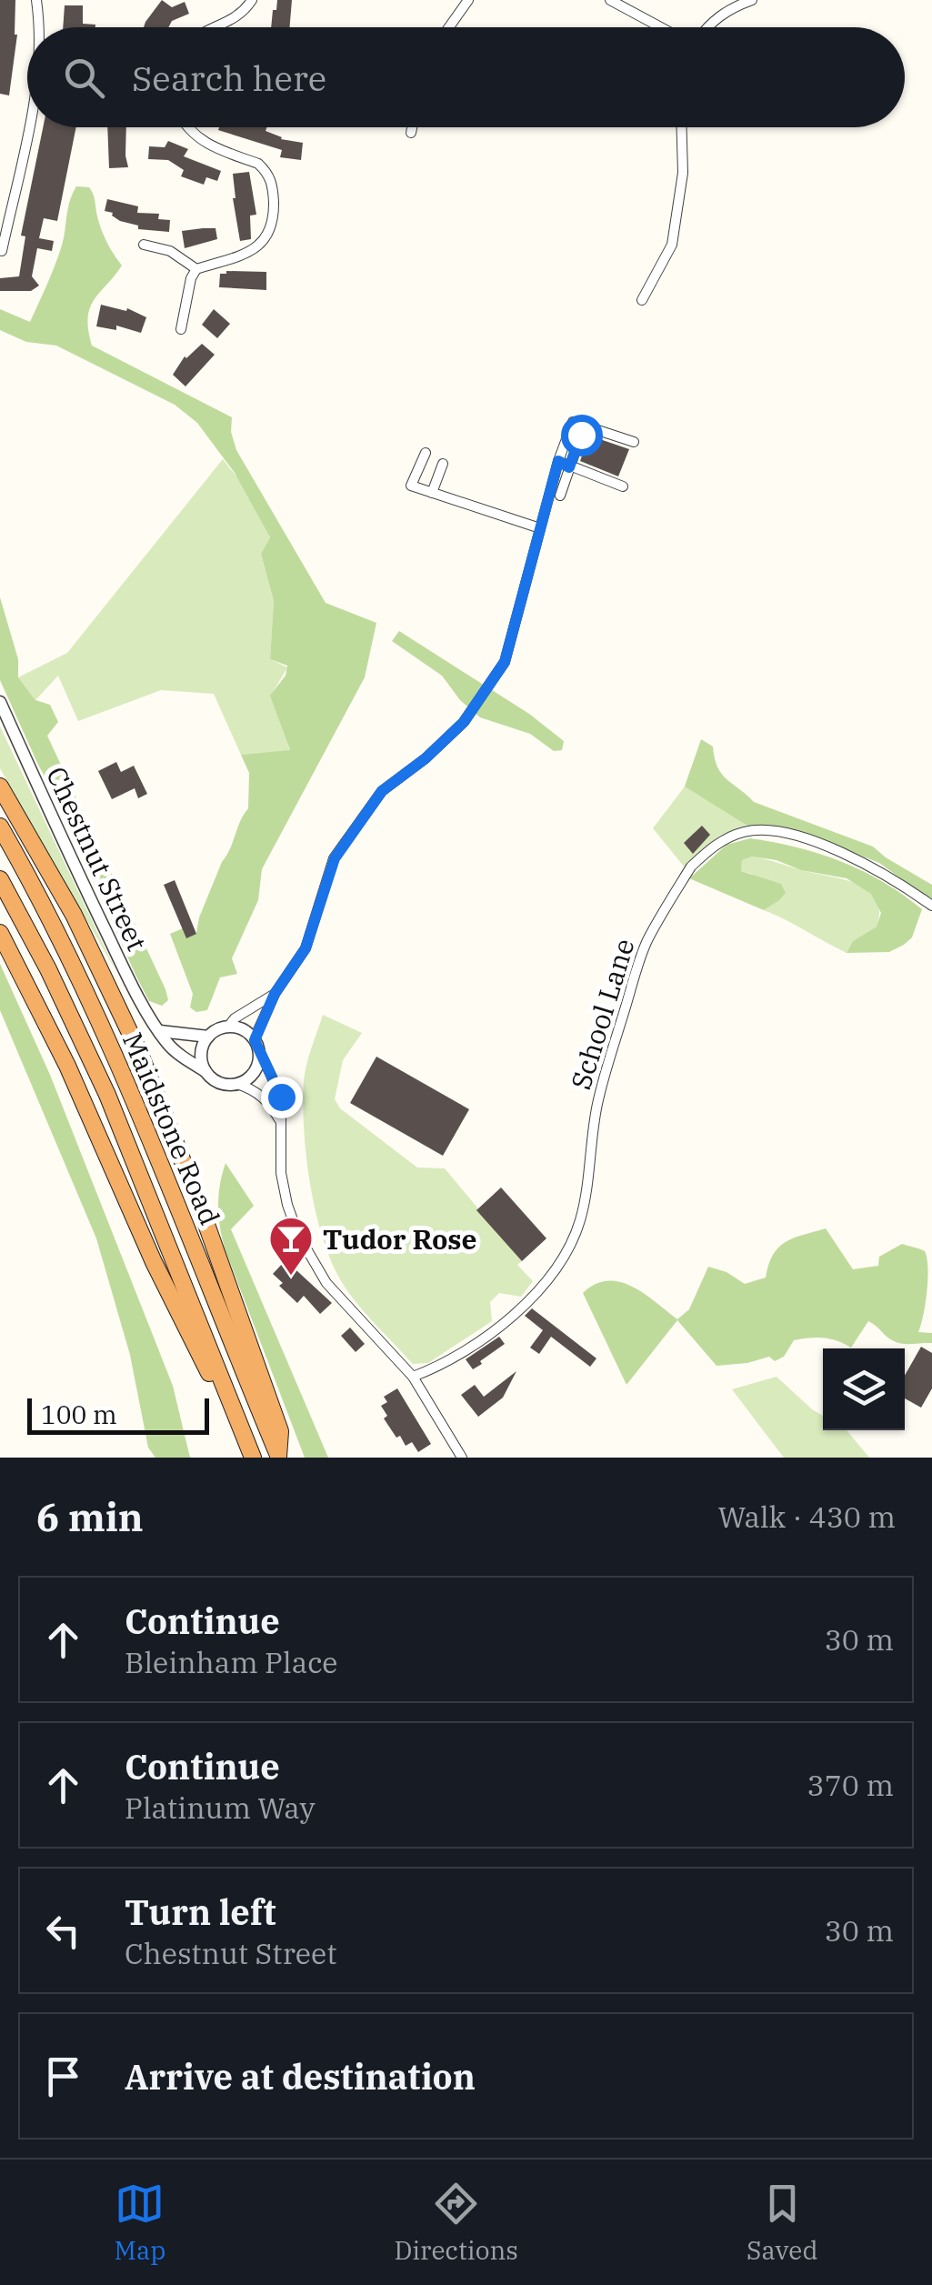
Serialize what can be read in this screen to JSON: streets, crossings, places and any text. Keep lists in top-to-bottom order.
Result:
{
  "streets": {
    "highway": ["Maidstone Road"],
    "street": ["Chestnut Street", "School Lane"]
  },
  "places": {
    "bar": ["Tudor Rose"]
  },
  "scale_bar": "100 m",
  "page": {
    "search": "Search here",
    "scale": "100 m",
    "heading": ["6 min", "Walk · 430 m"],
    "list": [
      ["Continue", "Bleinham Place", "30 m"],
      ["Continue", "Platinum Way", "370 m"],
      ["Turn left", "Chestnut Street", "30 m"],
      "Arrive at destination"
    ],
    "nav": ["Map", "Directions", "Saved"]
  }
}
